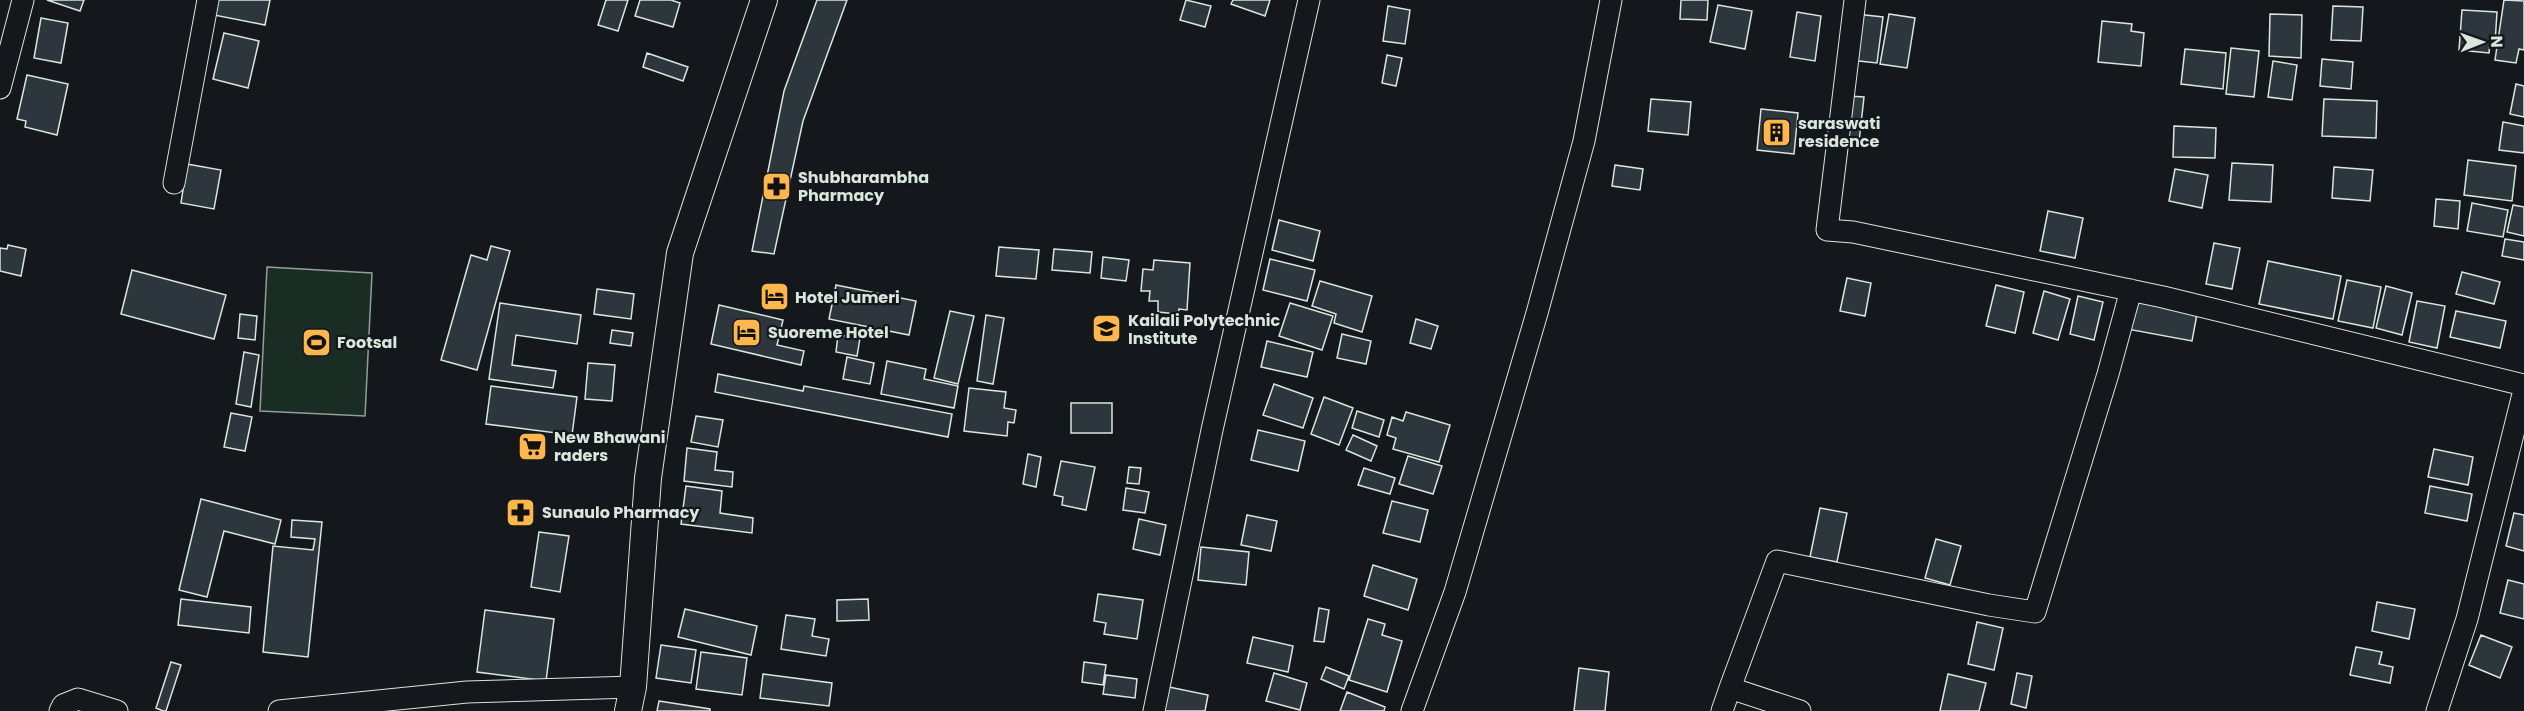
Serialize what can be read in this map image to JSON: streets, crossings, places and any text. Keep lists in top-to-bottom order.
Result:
{
  "places": {
    "building": ["saraswati residence"],
    "pharmacy": ["Shubharambha Pharmacy", "Sunaulo Pharmacy"],
    "hotel": ["Hotel Jumeri", "Suoreme Hotel"],
    "school or university": ["Kailali Polytechnic Institute"],
    "sports": ["Footsal"],
    "supermarket": ["New Bhawani raders"]
  },
  "north": "right"
}
